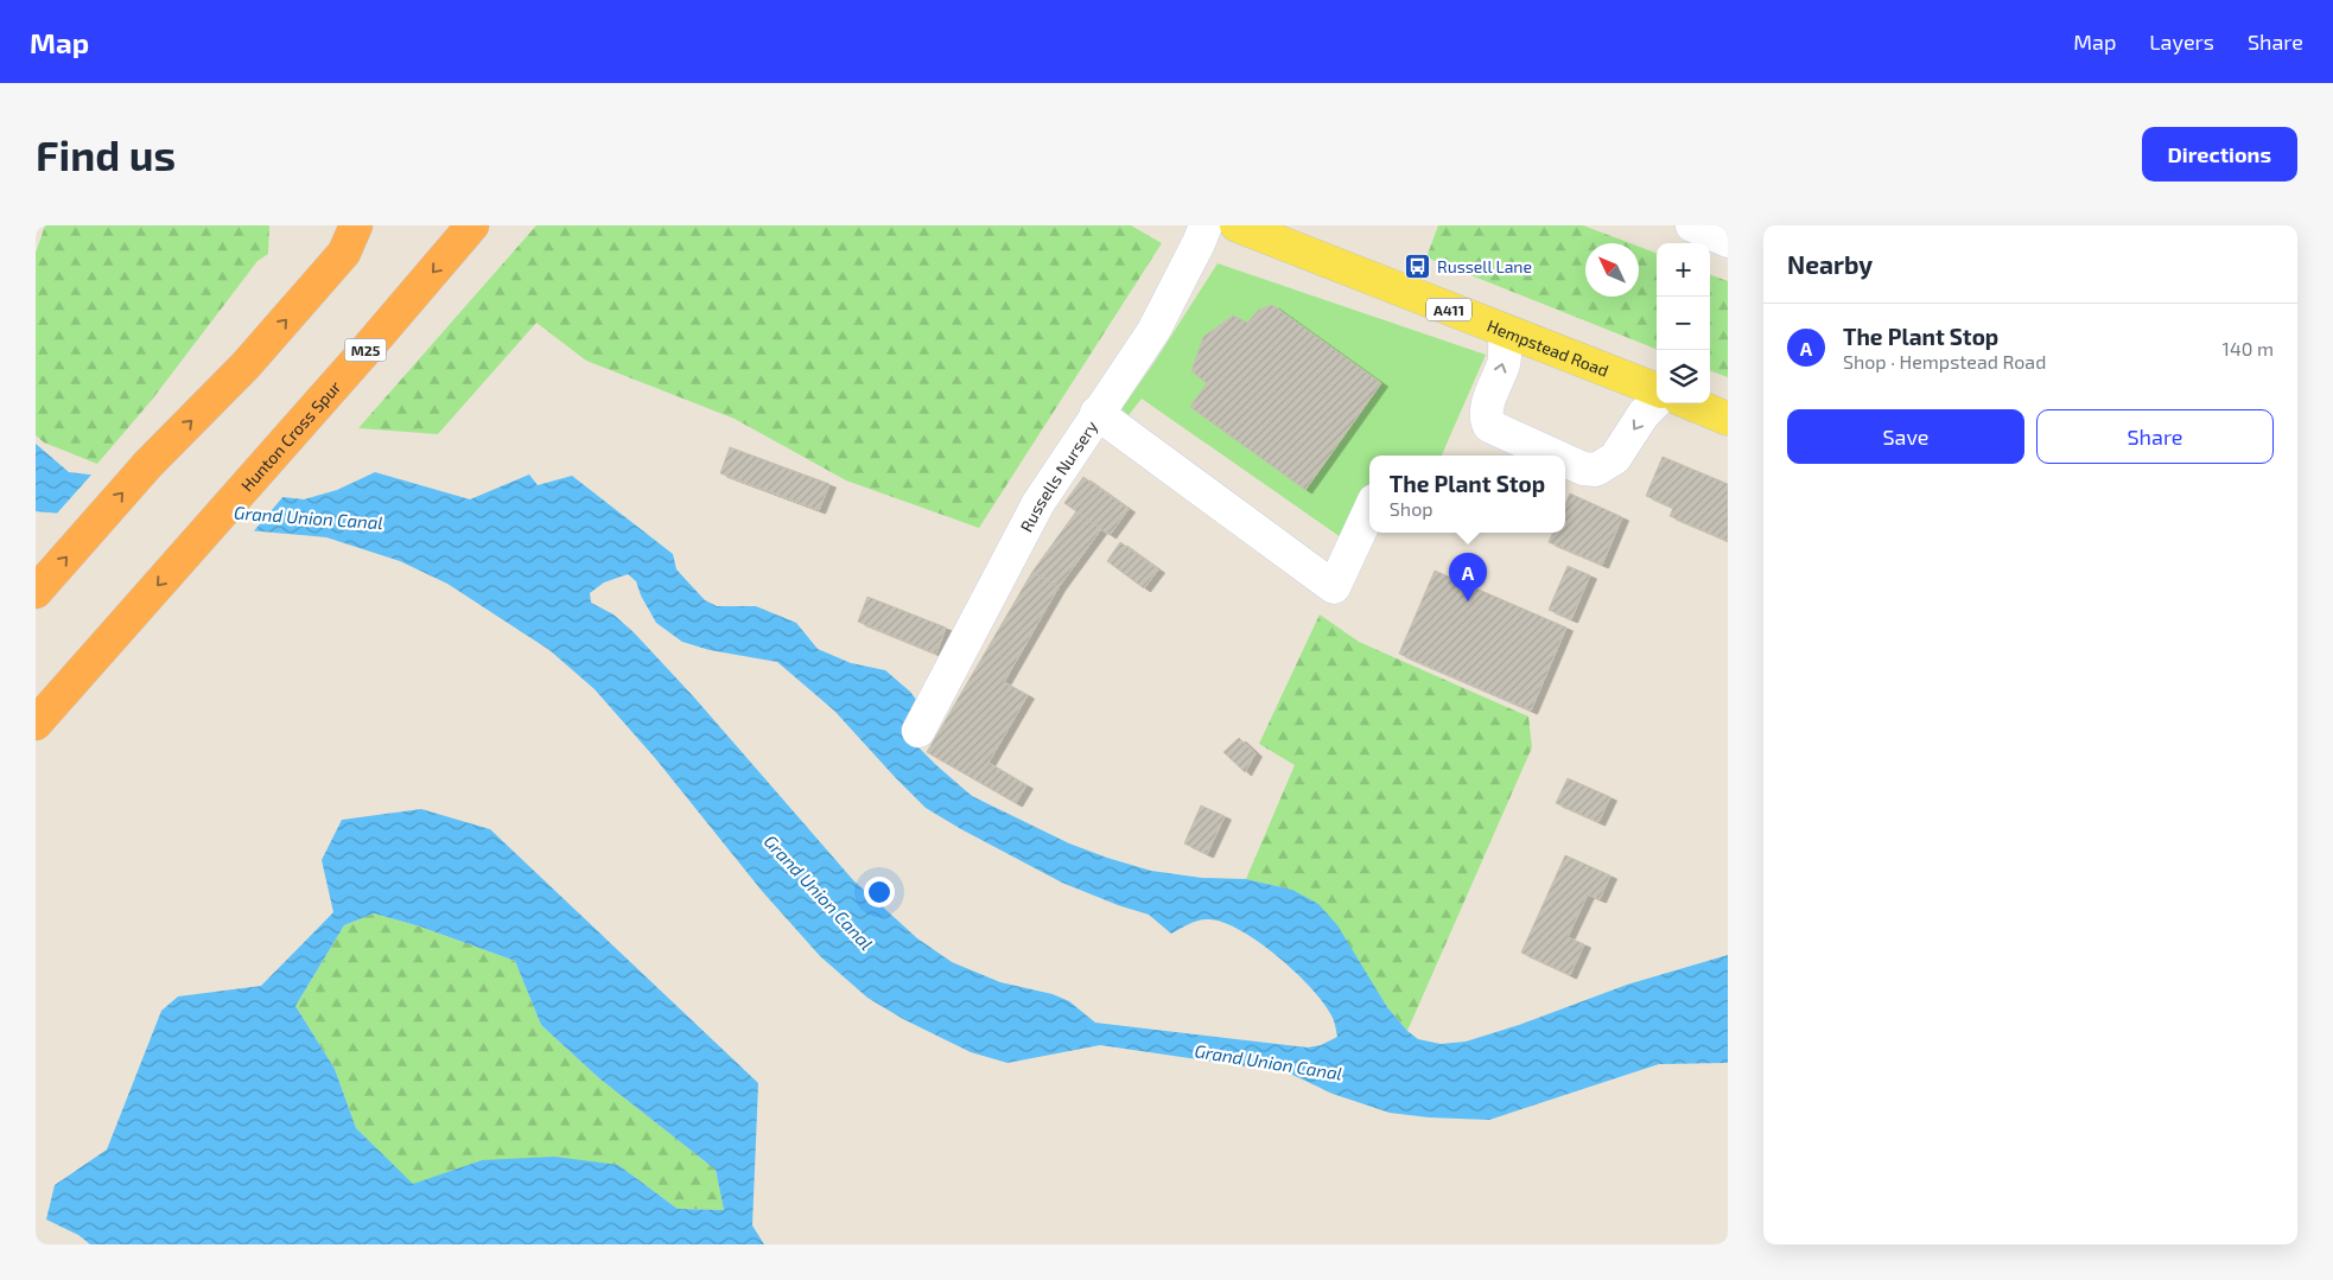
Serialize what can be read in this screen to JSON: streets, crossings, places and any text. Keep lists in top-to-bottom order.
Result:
{
  "streets": {
    "highway": ["M25", "Hunton Cross Spur"],
    "main road": ["A411", "Hempstead Road"],
    "street": ["Russells Nursery"]
  },
  "water": ["Grand Union Canal"],
  "places": {
    "bus stop": ["Russell Lane"]
  },
  "north": "top left",
  "page": {
    "header": "Map",
    "nav": ["Map", "Layers", "Share"],
    "buttons": [
      "Directions",
      ["Save", "Share"]
    ],
    "title": "Find us",
    "heading": "Nearby",
    "map_buttons": ["+", "−"],
    "list": [
      {
        "mark": "A",
        "name": "The Plant Stop",
        "note": "Shop · Hempstead Road",
        "value": "140 m"
      }
    ],
    "popup": ["The Plant Stop", "Shop"],
    "pins": "A"
  }
}
